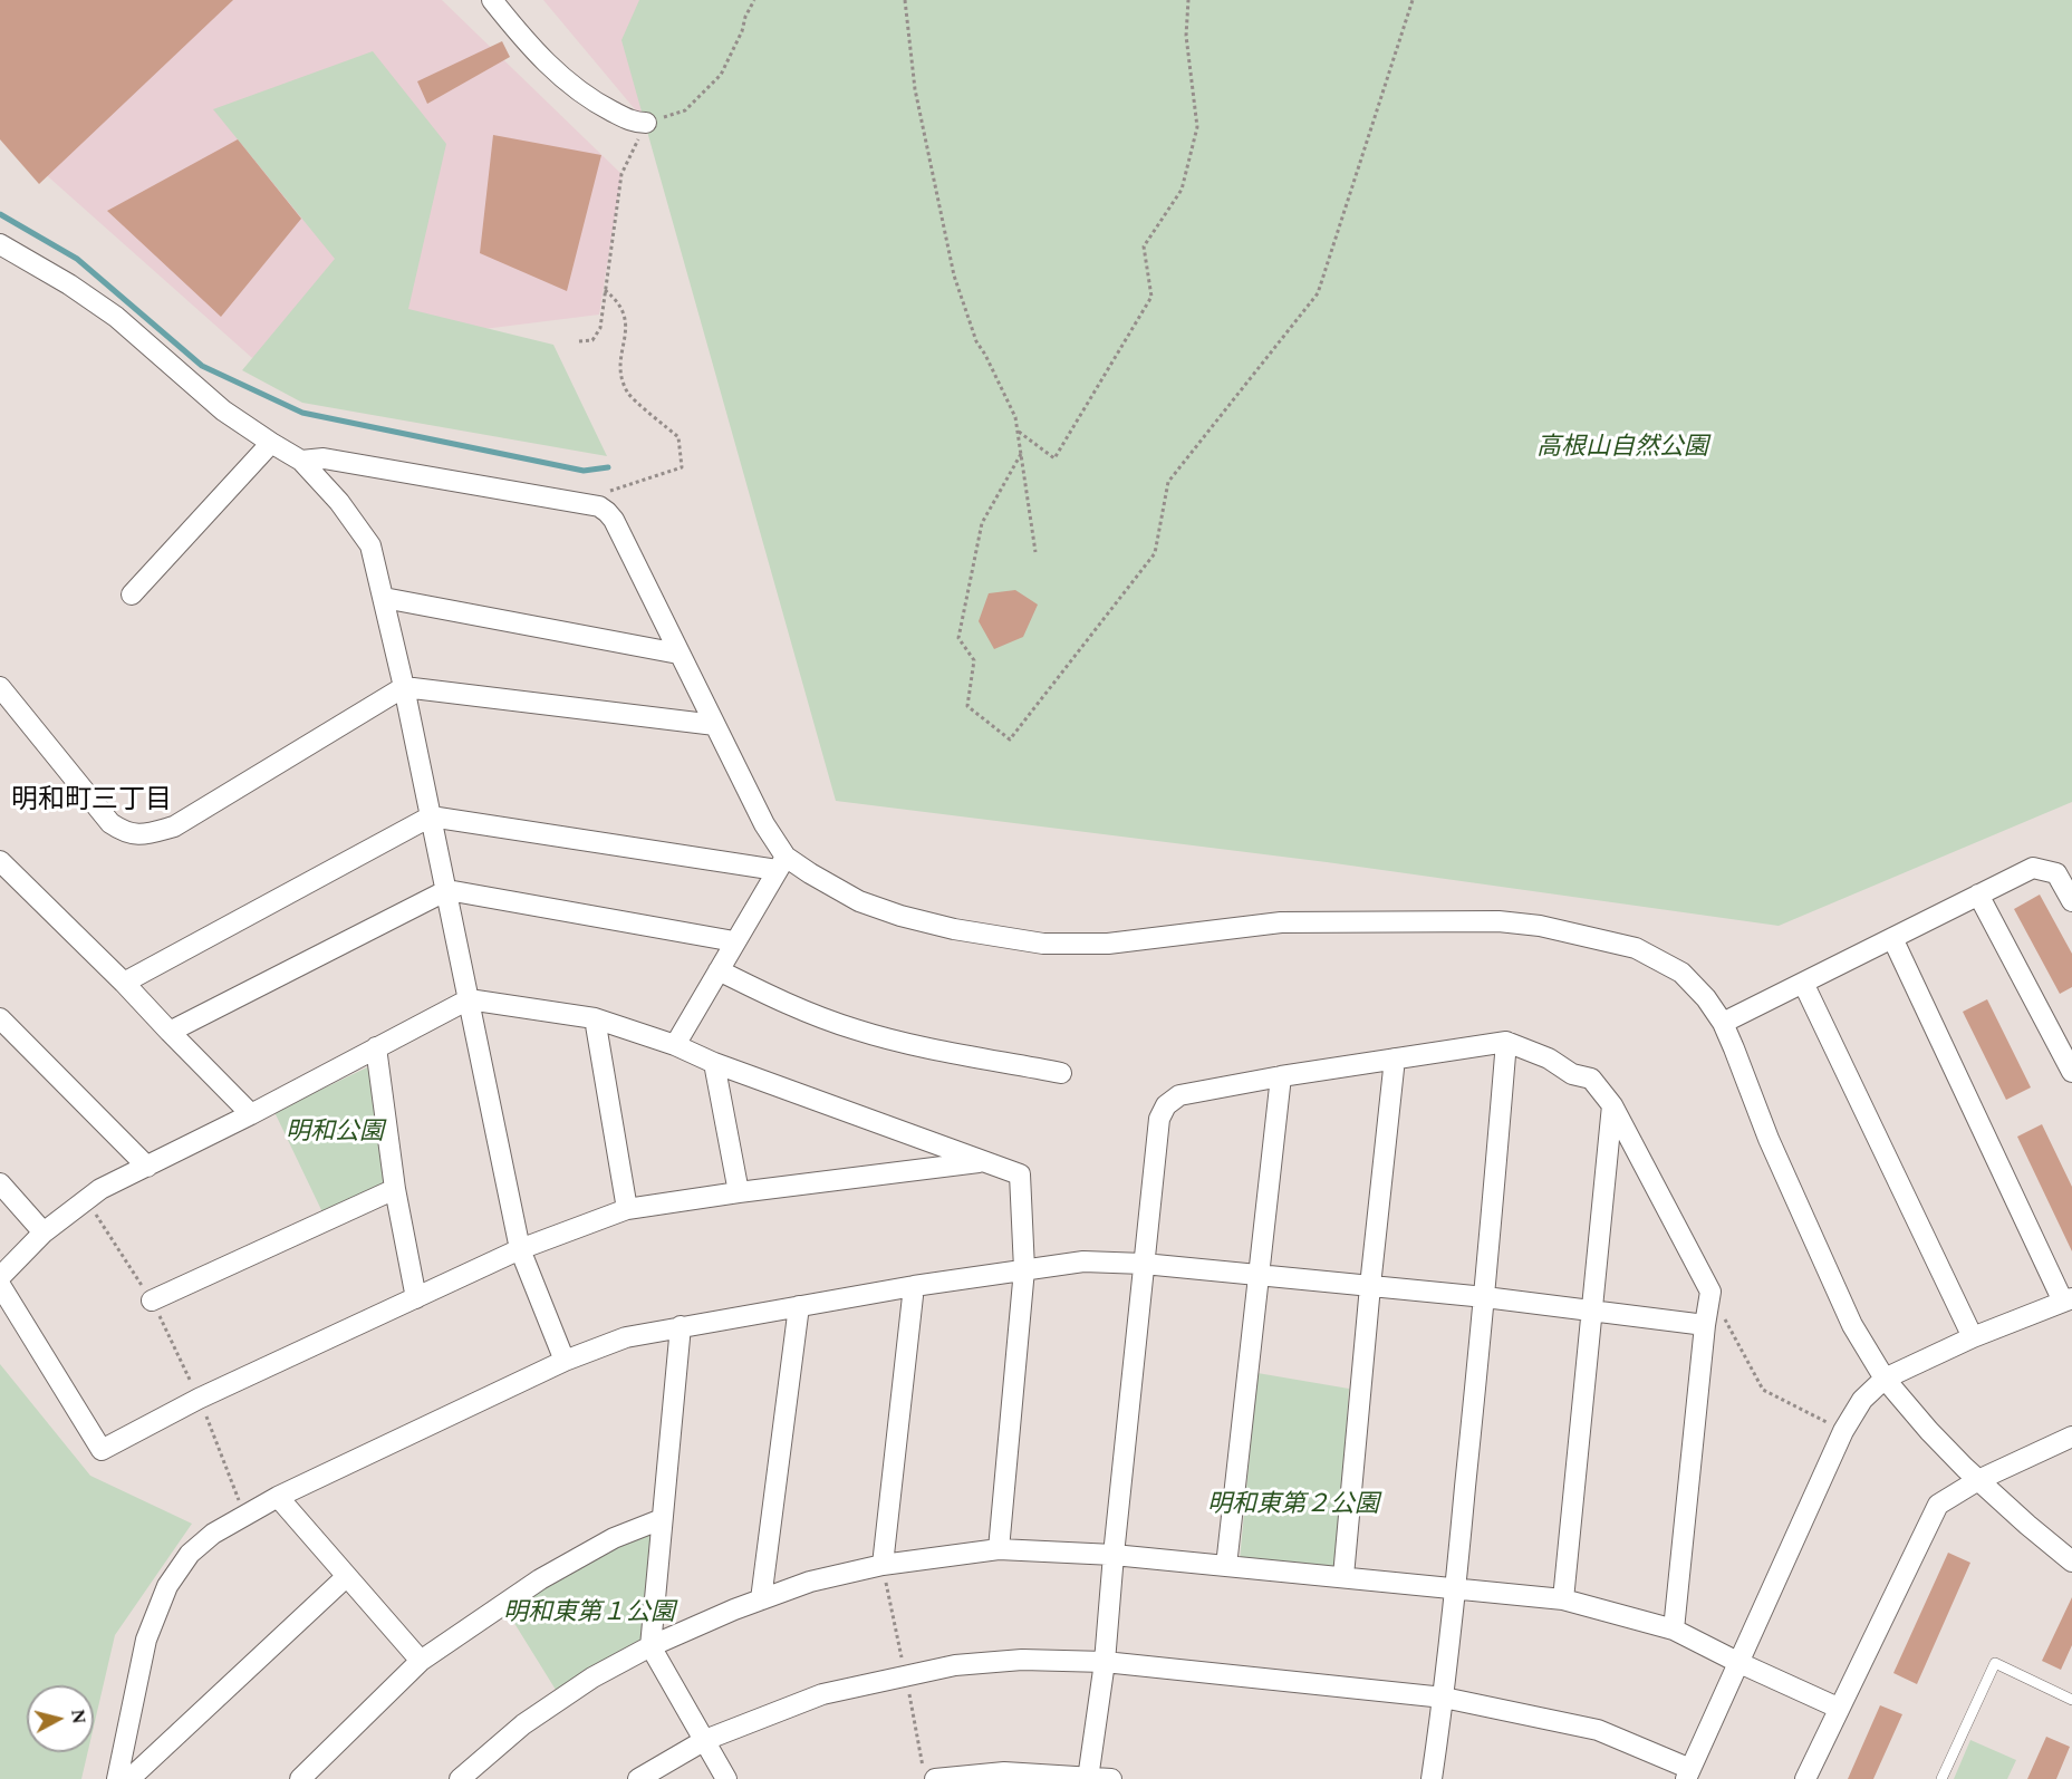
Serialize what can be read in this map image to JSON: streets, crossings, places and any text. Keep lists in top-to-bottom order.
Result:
{
  "districts": ["明和町三丁目"],
  "parks": [
    "高根山自然公園",
    "明和公園",
    "明和東第２公園",
    "明和東第１公園"
  ],
  "north": "right"
}
